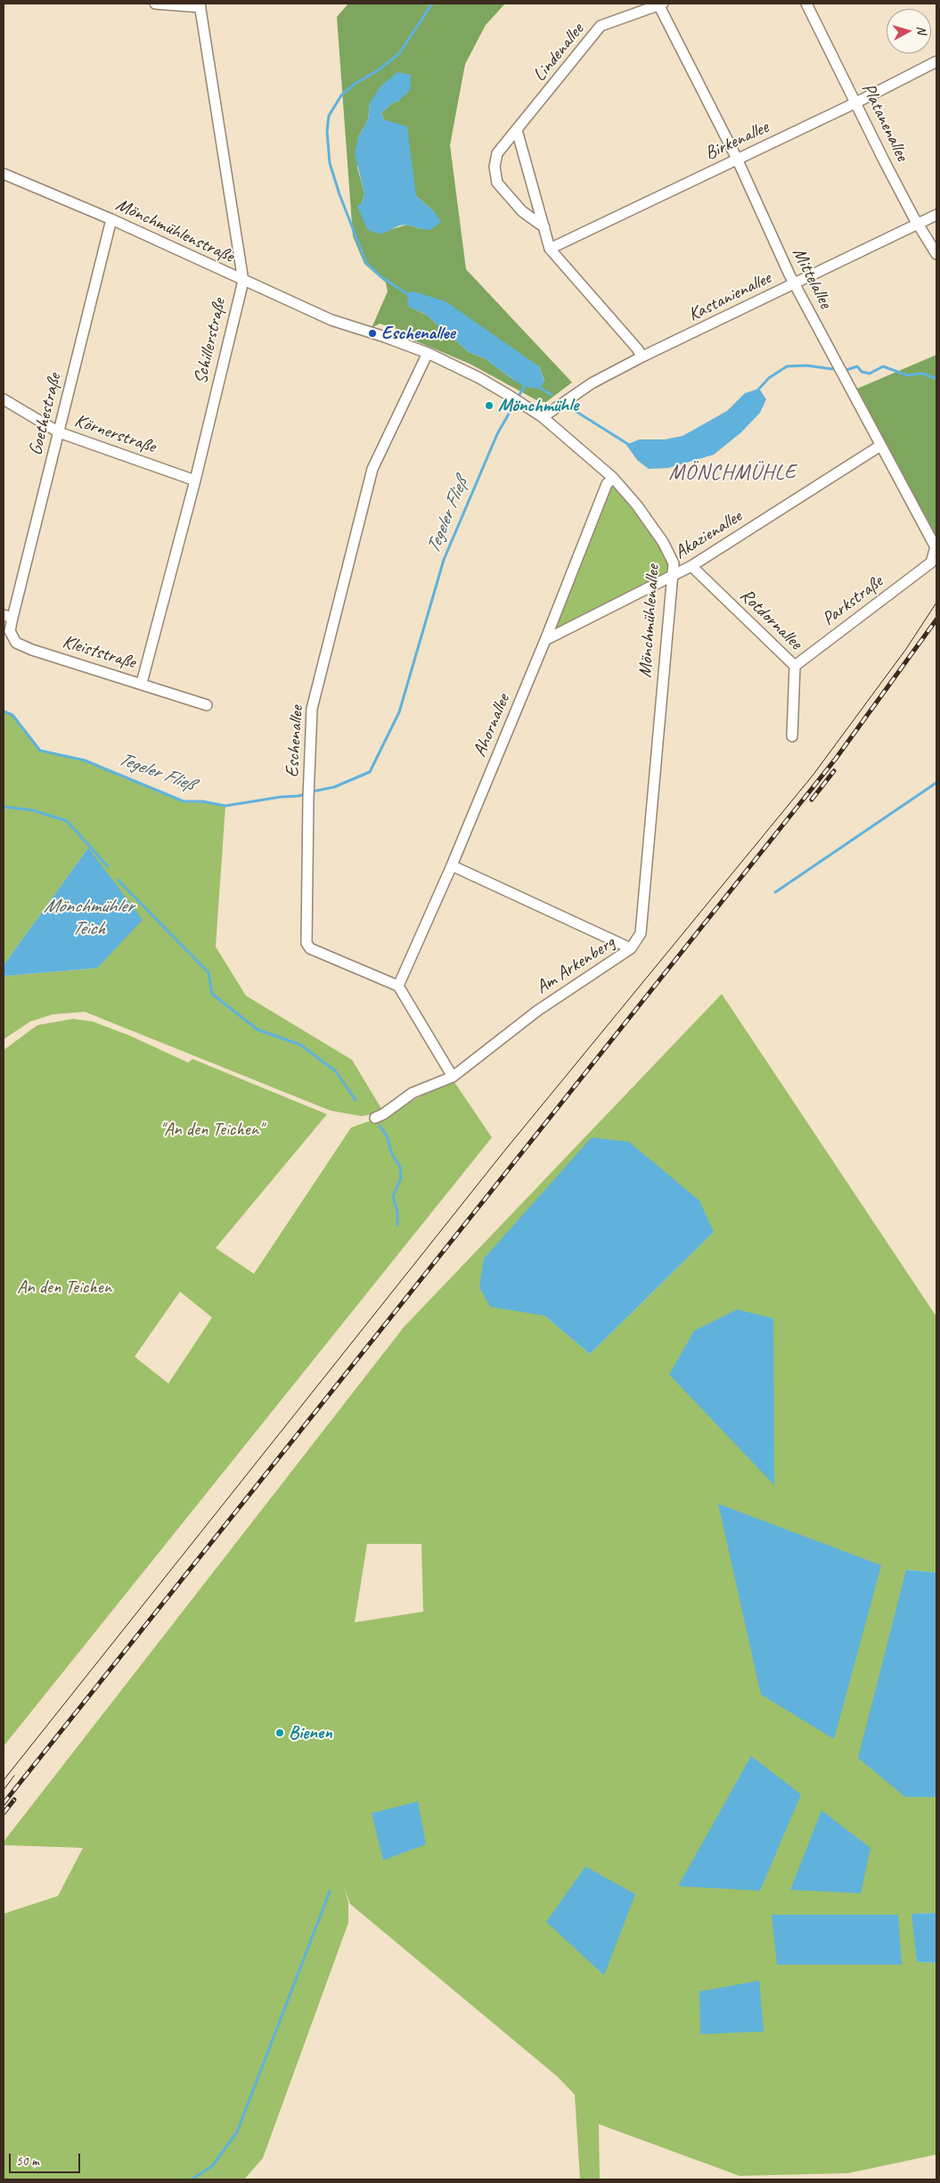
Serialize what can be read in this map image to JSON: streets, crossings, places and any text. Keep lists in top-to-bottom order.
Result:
{
  "streets": {
    "street": [
      "Lindenallee",
      "Platanenallee",
      "Birkenallee",
      "Mönchmühlenstraße",
      "Mittelallee",
      "Kastanienallee",
      "Schillerstraße",
      "Goethestraße",
      "Körnerstraße",
      "Akazienallee",
      "Parkstraße",
      "Rotdornallee",
      "Mönchmühlenallee",
      "Kleiststraße",
      "Ahornallee",
      "Eschenallee",
      "Am Arkenberg"
    ]
  },
  "crossings": [
    ["Lindenallee", "Mittelallee"],
    ["Platanenallee", "Birkenallee"],
    ["Platanenallee", "Kastanienallee"],
    ["Birkenallee", "Mittelallee"],
    ["Mönchmühlenstraße", "Schillerstraße"],
    ["Mönchmühlenstraße", "Goethestraße"],
    ["Mönchmühlenstraße", "Mönchmühlenallee"],
    ["Mittelallee", "Kastanienallee"],
    ["Mittelallee", "Akazienallee"],
    ["Mittelallee", "Parkstraße"],
    ["Kastanienallee", "Mönchmühlenallee"],
    ["Schillerstraße", "Körnerstraße"],
    ["Schillerstraße", "Kleiststraße"],
    ["Goethestraße", "Körnerstraße"],
    ["Goethestraße", "Kleiststraße"],
    ["Akazienallee", "Rotdornallee"],
    ["Akazienallee", "Mönchmühlenallee"],
    ["Akazienallee", "Ahornallee"],
    ["Parkstraße", "Rotdornallee"],
    ["Mönchmühlenallee", "Ahornallee"],
    ["Mönchmühlenallee", "Eschenallee"],
    ["Mönchmühlenallee", "Am Arkenberg"],
    ["Ahornallee", "Eschenallee"],
    ["Ahornallee", "Am Arkenberg"]
  ],
  "districts": ["MÖNCHMÜHLE"],
  "water": ["Tegeler Fließ", "Mönchmühler Teich"],
  "parks": ["\"An den Teichen\"", "An den Teichen"],
  "places": ["Eschenallee", "Mönchmühle", "Bienen"],
  "scale_bar": "50 m",
  "north": "right"
}
